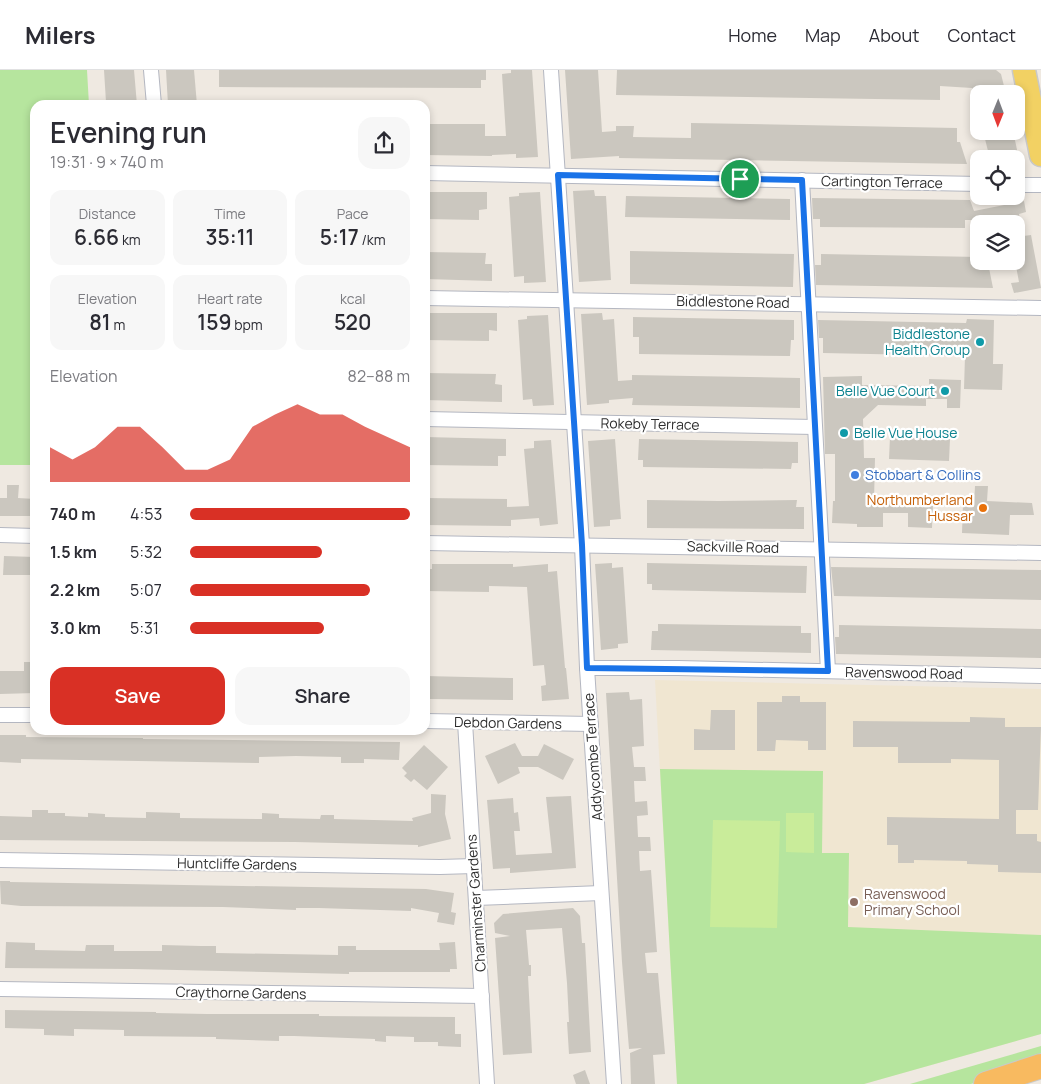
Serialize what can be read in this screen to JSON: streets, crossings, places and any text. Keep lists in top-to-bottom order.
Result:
{
  "streets": {
    "street": [
      "Cartington Terrace",
      "Biddlestone Road",
      "Rokeby Terrace",
      "Sackville Road",
      "Ravenswood Road",
      "Debdon Gardens",
      "Addycombe Terrace",
      "Huntcliffe Gardens",
      "Charminster Gardens",
      "Craythorne Gardens"
    ]
  },
  "crossings": [
    ["Cartington Terrace", "Addycombe Terrace"],
    ["Biddlestone Road", "Addycombe Terrace"],
    ["Rokeby Terrace", "Addycombe Terrace"],
    ["Sackville Road", "Addycombe Terrace"],
    ["Ravenswood Road", "Addycombe Terrace"],
    ["Debdon Gardens", "Addycombe Terrace"],
    ["Debdon Gardens", "Charminster Gardens"],
    ["Huntcliffe Gardens", "Charminster Gardens"],
    ["Charminster Gardens", "Craythorne Gardens"]
  ],
  "places": [
    "Biddlestone Health Group",
    "Belle Vue Court",
    "Belle Vue House",
    "Stobbart & Collins",
    "Northumberland Hussar",
    "Ravenswood Primary School"
  ],
  "north": "bottom",
  "page": {
    "header": "Milers",
    "nav": [
      "Home",
      "Map",
      "About",
      "Contact"
    ],
    "heading": ["Evening run", "19:31 · 9 × 740 m"],
    "stats": [
      ["Distance", "6.66 km"],
      ["Time", "35:11"],
      ["Pace", "5:17 /km"],
      ["Elevation", "81 m"],
      ["Heart rate", "159 bpm"],
      ["kcal", "520"]
    ],
    "chart": ["Elevation", "82–88 m"],
    "list": [
      {
        "name": "740 m",
        "note": "4:53"
      },
      {
        "name": "1.5 km",
        "note": "5:32"
      },
      {
        "name": "2.2 km",
        "note": "5:07"
      },
      {
        "name": "3.0 km",
        "note": "5:31"
      }
    ],
    "buttons": ["Save", "Share"]
  }
}
